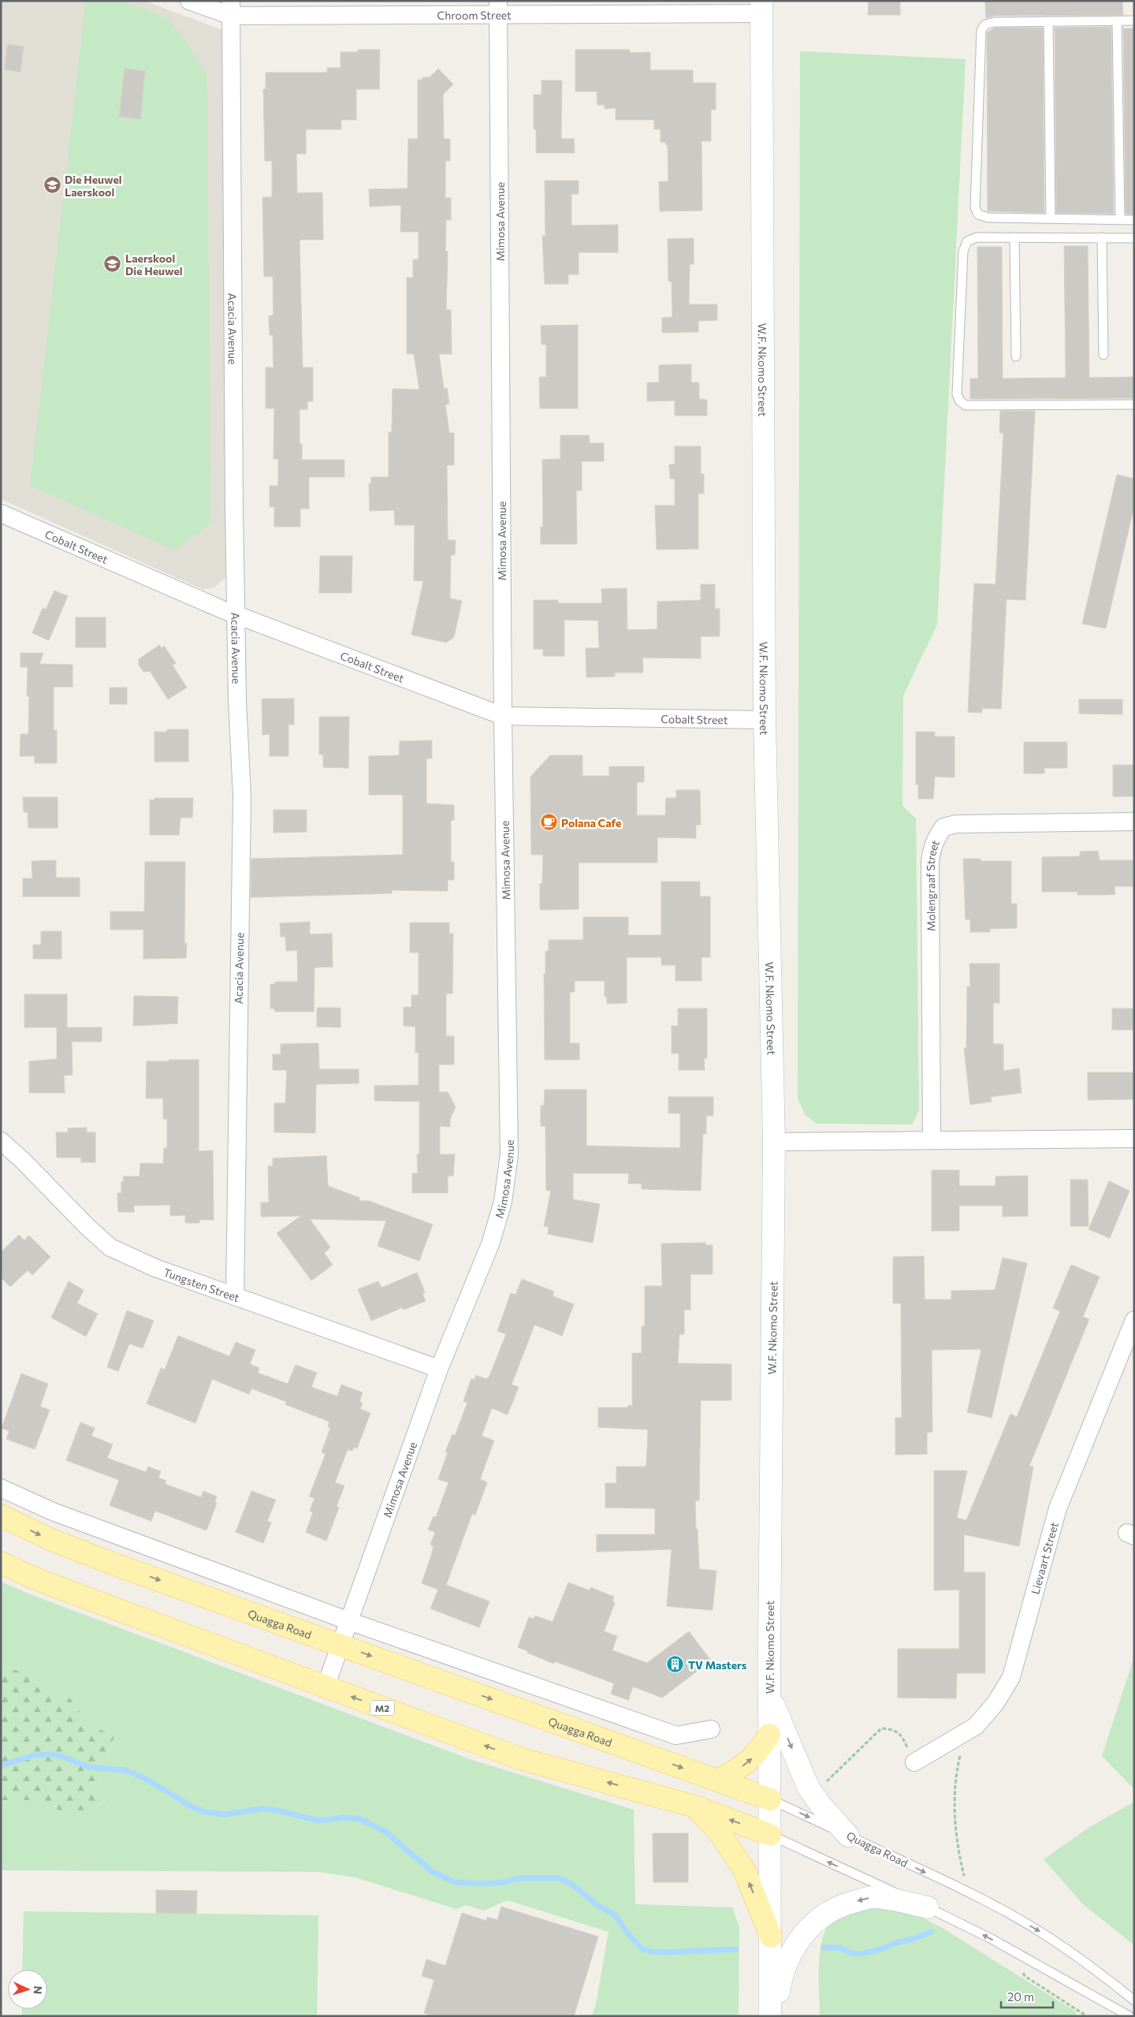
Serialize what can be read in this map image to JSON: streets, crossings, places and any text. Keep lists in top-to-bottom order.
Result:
{
  "streets": {
    "main road": ["W.F. Nkomo Street", "Quagga Road", "M2"],
    "street": [
      "Chroom Street",
      "Mimosa Avenue",
      "Acacia Avenue",
      "Cobalt Street",
      "Molengraaf Street",
      "Tungsten Street",
      "Lievaart Street"
    ]
  },
  "crossings": [
    ["Chroom Street", "Mimosa Avenue"],
    ["Chroom Street", "Acacia Avenue"],
    ["Chroom Street", "W.F. Nkomo Street"],
    ["Mimosa Avenue", "Cobalt Street"],
    ["Mimosa Avenue", "Tungsten Street"],
    ["Mimosa Avenue", "Quagga Road"],
    ["Mimosa Avenue", "M2"],
    ["Acacia Avenue", "Cobalt Street"],
    ["Acacia Avenue", "Tungsten Street"],
    ["W.F. Nkomo Street", "Cobalt Street"],
    ["W.F. Nkomo Street", "Quagga Road"],
    ["W.F. Nkomo Street", "M2"]
  ],
  "places": {
    "school or university": ["Die Heuwel Laerskool", "Laerskool Die Heuwel"],
    "cafe": ["Polana Cafe"],
    "building": ["TV Masters"]
  },
  "scale_bar": "20 m",
  "north": "right"
}
